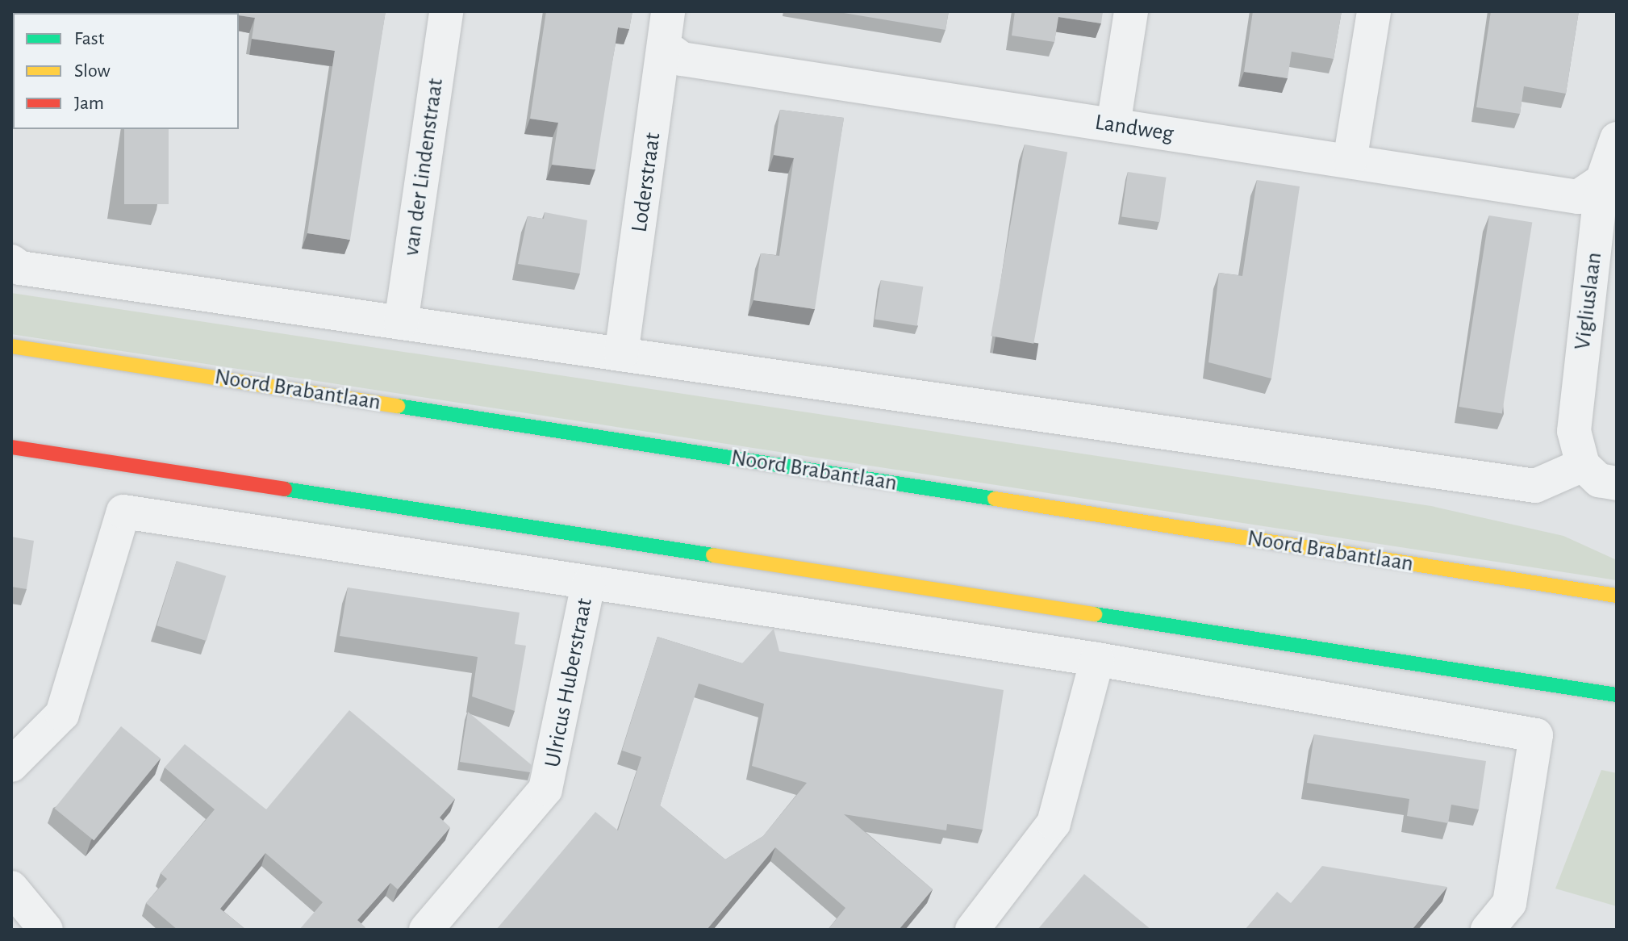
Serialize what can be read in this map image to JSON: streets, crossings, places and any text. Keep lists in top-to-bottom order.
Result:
{
  "streets": {
    "main road": ["Noord Brabantlaan"],
    "street": [
      "Landweg",
      "van der Lindenstraat",
      "Loderstraat",
      "Vigliuslaan",
      "Ulricus Huberstraat"
    ]
  },
  "crossings": [
    ["Landweg", "Loderstraat"],
    ["Landweg", "Vigliuslaan"]
  ],
  "legend": ["Fast", "Slow", "Jam"]
}
